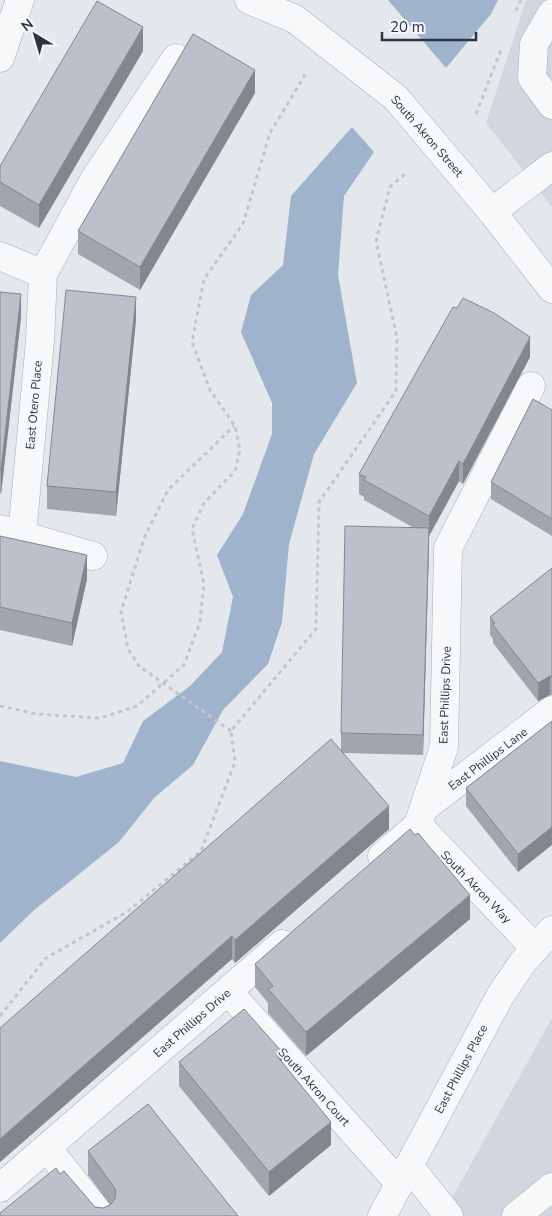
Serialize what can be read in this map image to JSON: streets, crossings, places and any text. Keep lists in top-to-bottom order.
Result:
{
  "streets": {
    "street": [
      "South Akron Street",
      "East Otero Place",
      "East Phillips Drive",
      "East Phillips Lane",
      "South Akron Way",
      "East Phillips Place",
      "South Akron Court"
    ]
  },
  "crossings": [
    ["East Phillips Drive", "East Phillips Lane"],
    ["East Phillips Drive", "South Akron Way"],
    ["East Phillips Drive", "South Akron Court"],
    ["East Phillips Lane", "South Akron Way"],
    ["South Akron Way", "East Phillips Place"],
    ["East Phillips Place", "South Akron Court"]
  ],
  "scale_bar": "20 m",
  "north": "top left"
}
